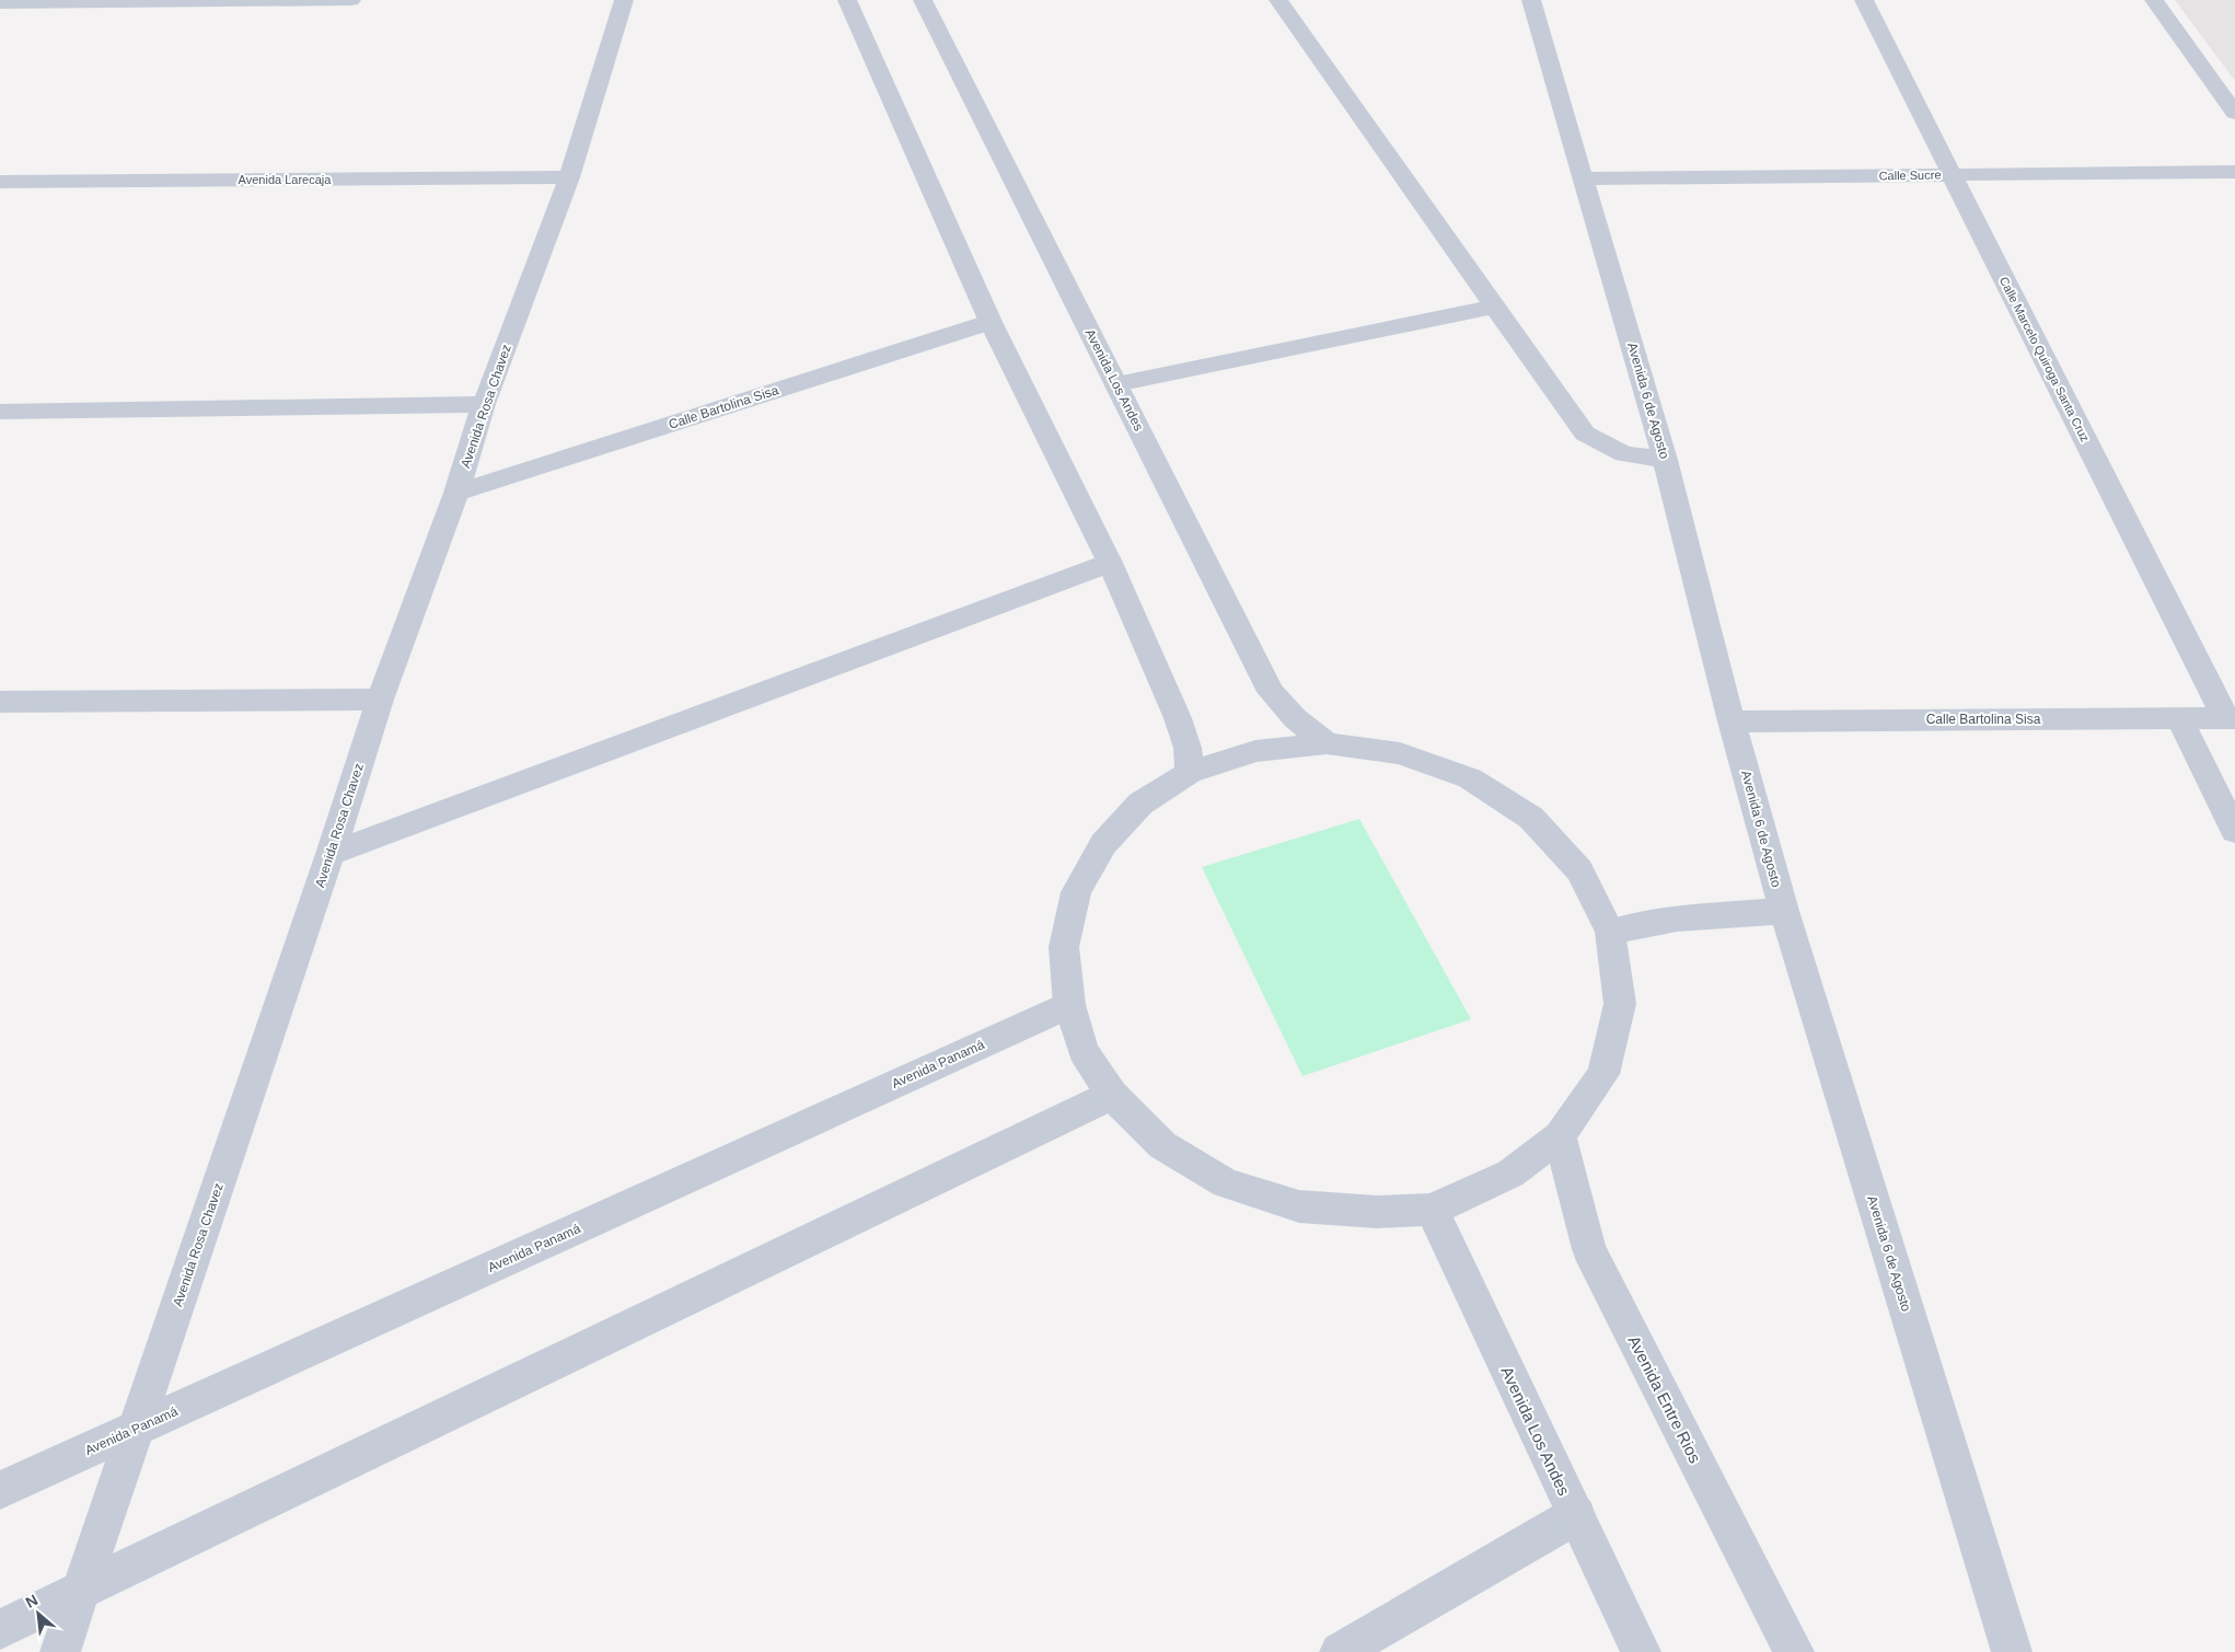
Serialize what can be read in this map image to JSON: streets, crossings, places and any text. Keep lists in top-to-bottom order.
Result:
{
  "streets": {
    "street": [
      "Calle Sucre",
      "Avenida Larecaja",
      "Calle Marcelo Quiroga Santa Cruz",
      "Avenida Los Andes",
      "Avenida 6 de Agosto",
      "Avenida Rosa Chavez",
      "Calle Bartolina Sisa",
      "Avenida Panamá",
      "Avenida Entre Rios"
    ]
  },
  "crossings": [
    ["Calle Sucre", "Calle Marcelo Quiroga Santa Cruz"],
    ["Calle Sucre", "Avenida 6 de Agosto"],
    ["Avenida Larecaja", "Avenida Rosa Chavez"],
    ["Calle Marcelo Quiroga Santa Cruz", "Calle Bartolina Sisa"],
    ["Avenida 6 de Agosto", "Calle Bartolina Sisa"],
    ["Avenida Rosa Chavez", "Calle Bartolina Sisa"],
    ["Avenida Rosa Chavez", "Avenida Panamá"]
  ],
  "north": "top left"
}
